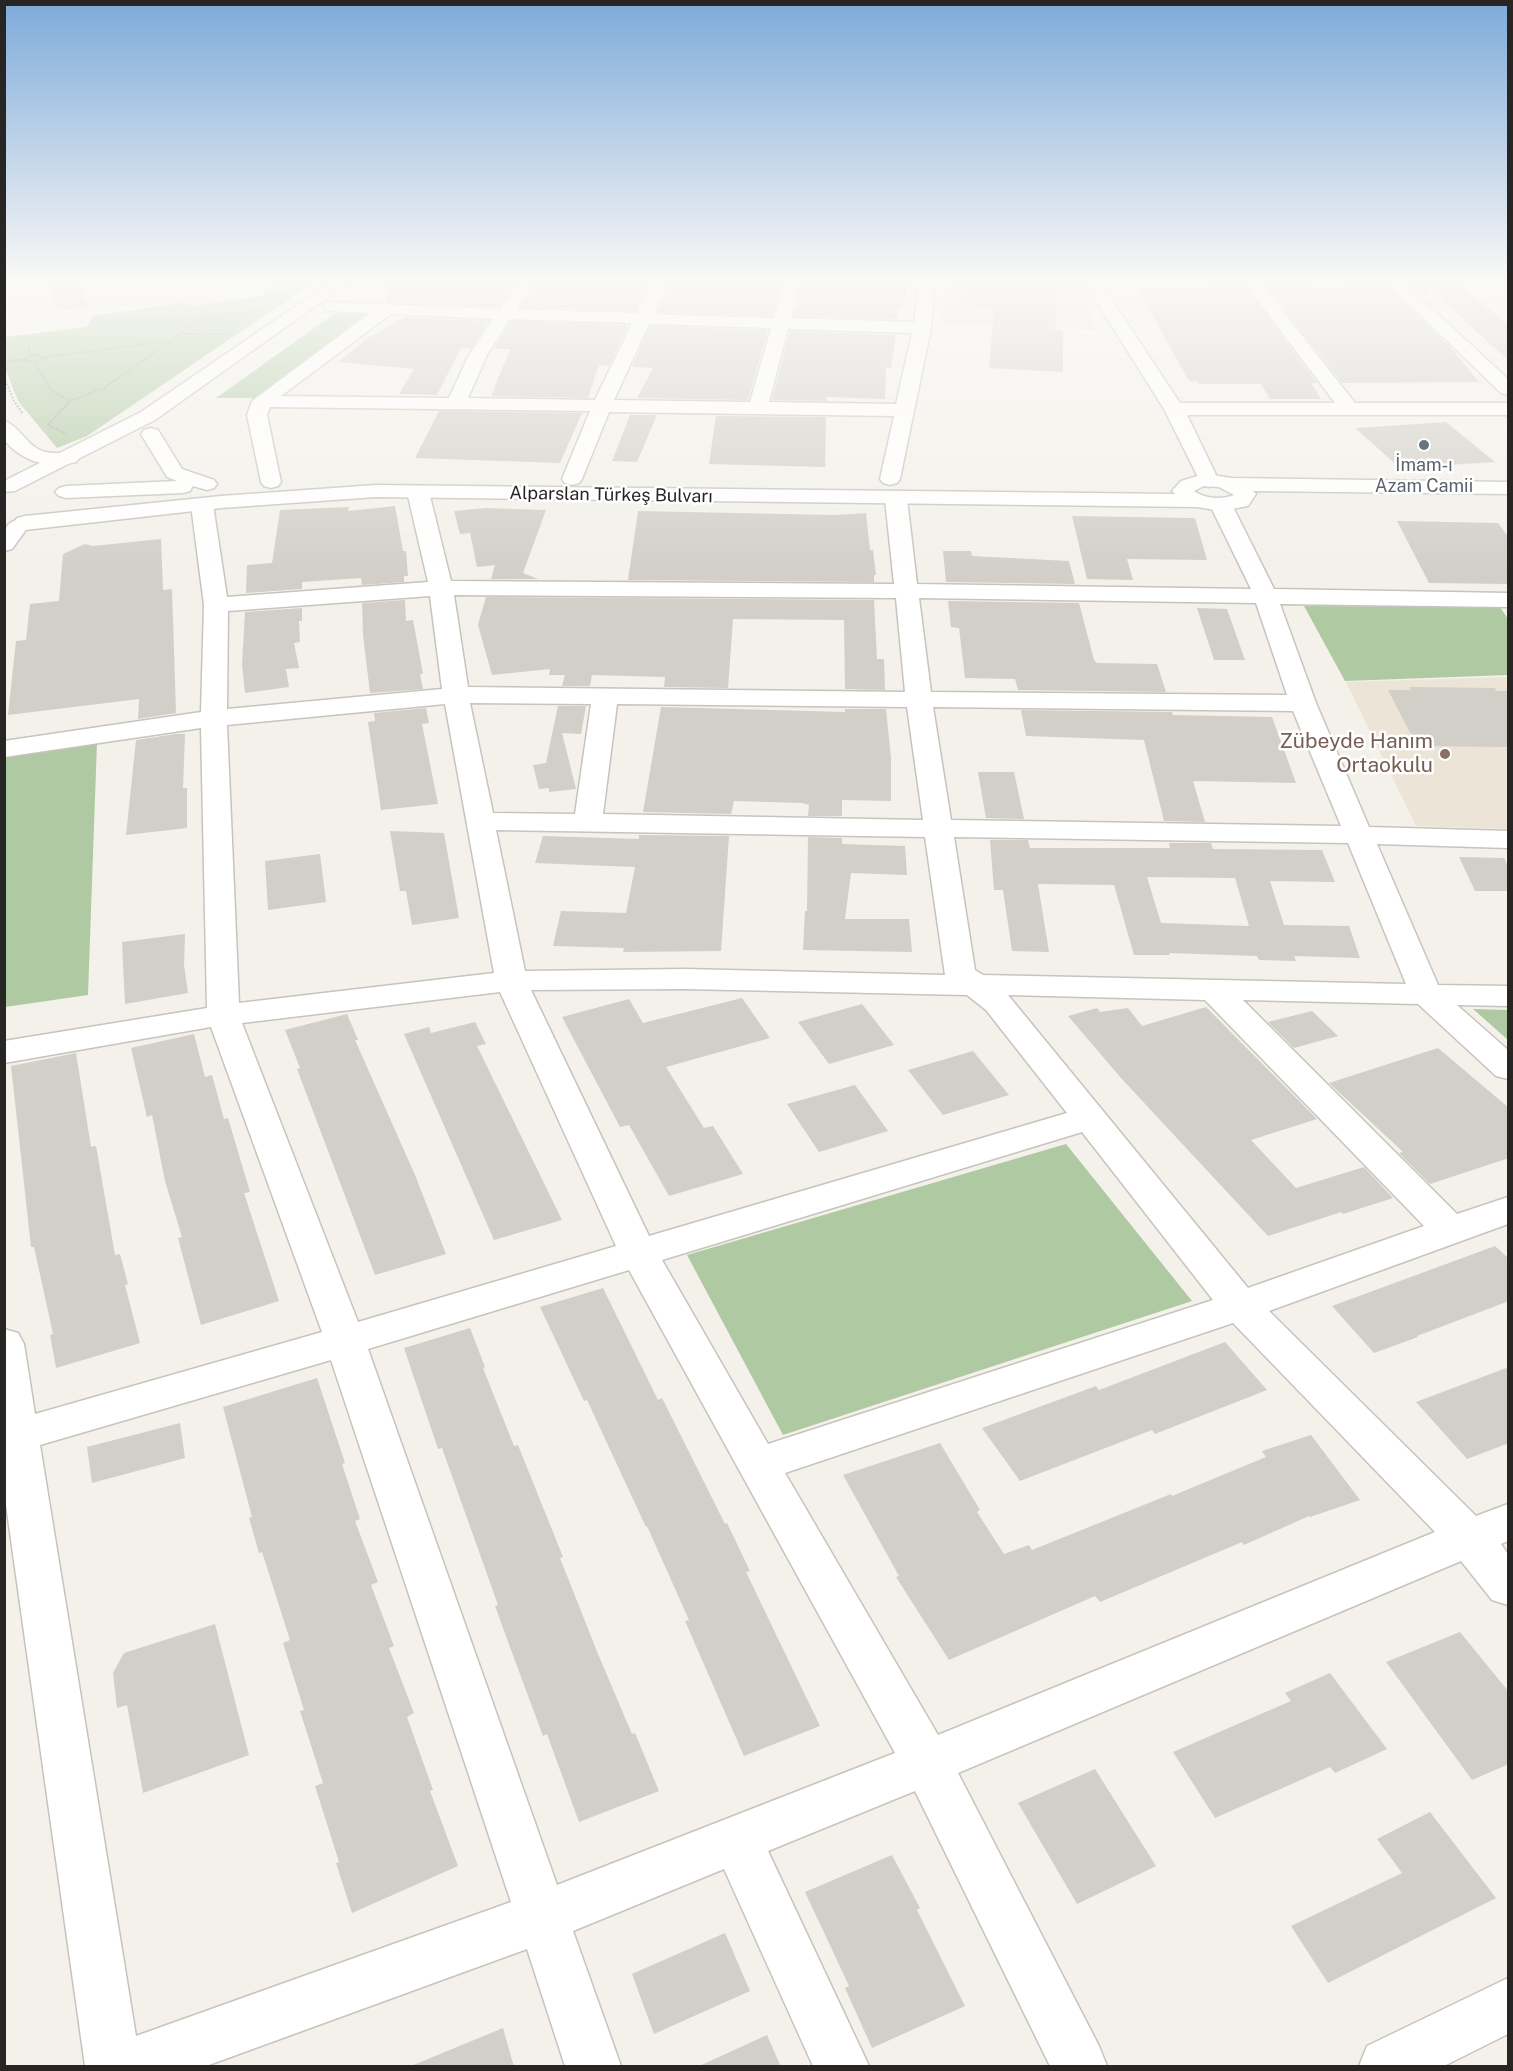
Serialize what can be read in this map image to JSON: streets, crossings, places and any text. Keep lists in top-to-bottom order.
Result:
{
  "streets": {
    "street": ["Alparslan Türkeş Bulvarı"]
  },
  "places": ["İmam-ı Azam Camii", "Zübeyde Hanım Ortaokulu"]
}
